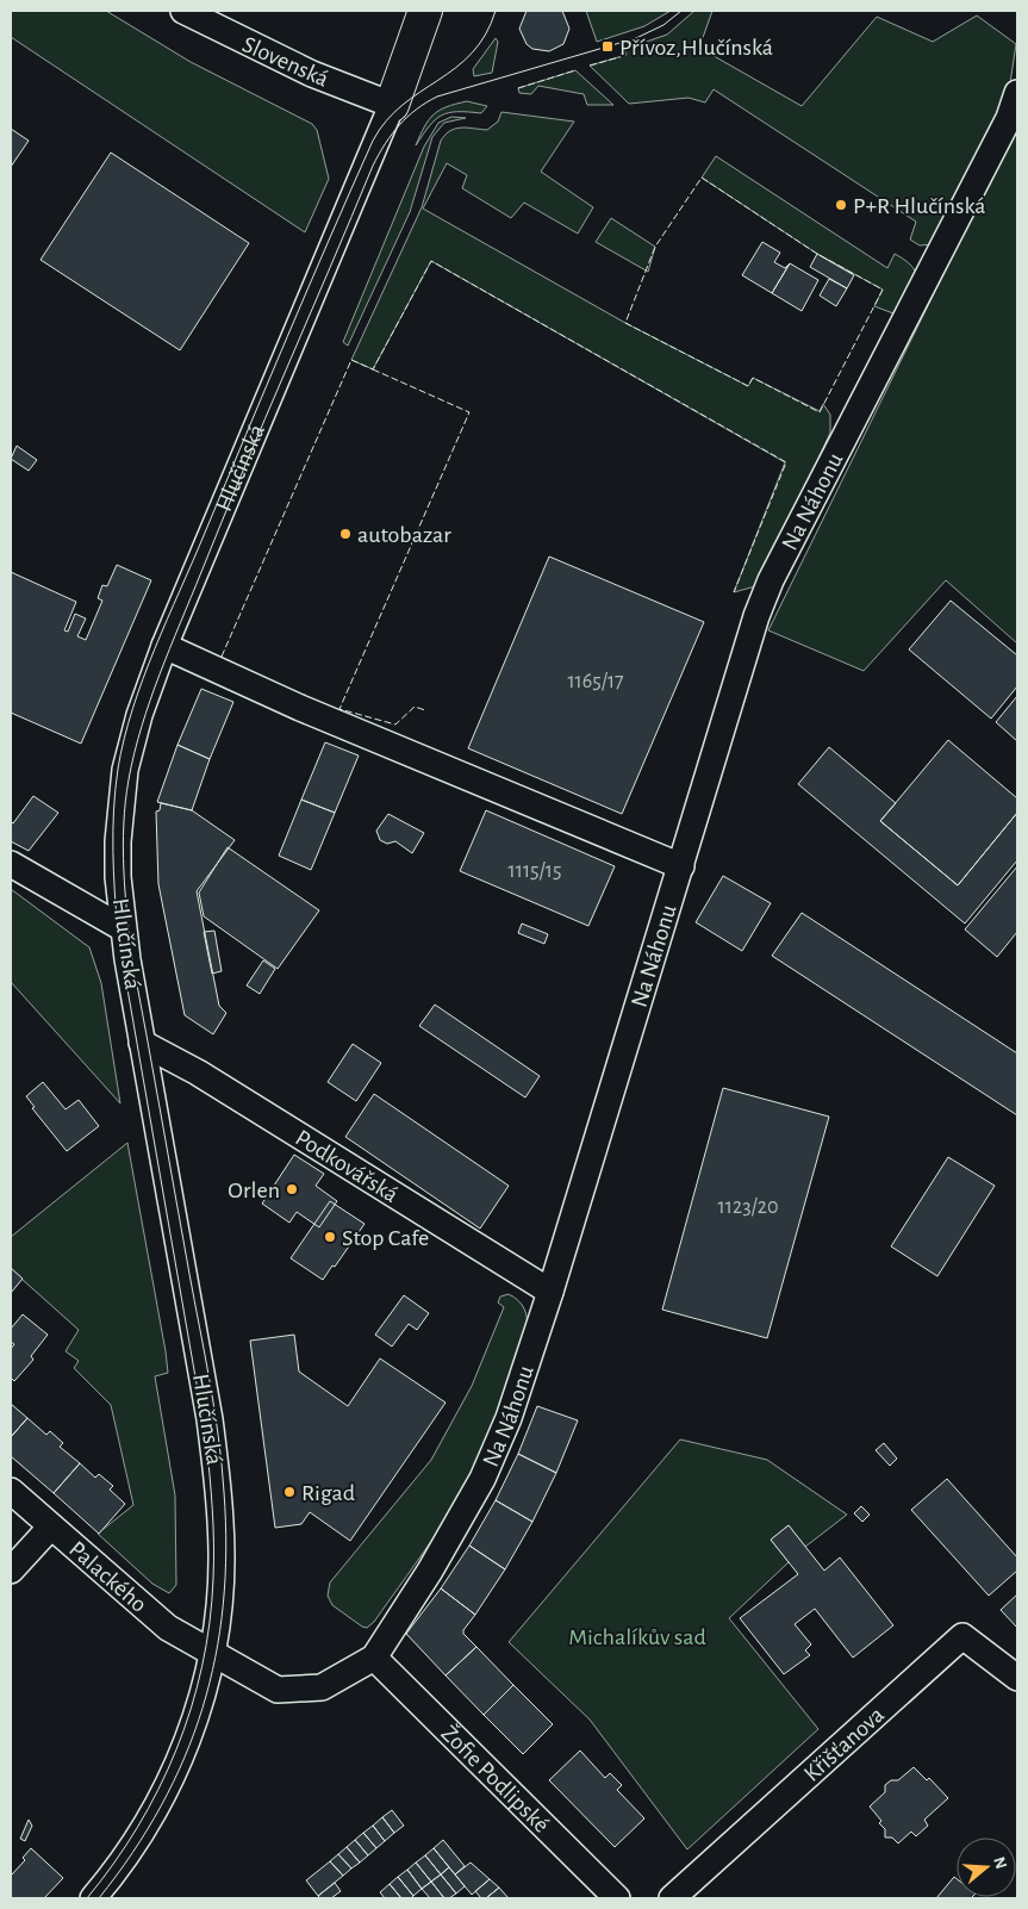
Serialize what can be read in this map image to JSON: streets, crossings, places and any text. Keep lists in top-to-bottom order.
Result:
{
  "streets": {
    "main road": ["Hlučínská"],
    "street": [
      "Slovenská",
      "Na Náhonu",
      "Podkovářská",
      "Palackého",
      "Křišťanova",
      "Žofie Podlipské"
    ]
  },
  "crossings": [
    ["Slovenská", "Hlučínská"],
    ["Hlučínská", "Na Náhonu"],
    ["Hlučínská", "Podkovářská"],
    ["Hlučínská", "Palackého"],
    ["Na Náhonu", "Podkovářská"],
    ["Na Náhonu", "Palackého"],
    ["Na Náhonu", "Žofie Podlipské"]
  ],
  "parks": ["Michalíkův sad"],
  "places": {
    "transit": ["Přívoz,Hlučínská"],
    "other": [
      "P+R Hlučínská",
      "autobazar",
      "Orlen",
      "Stop Cafe",
      "Rigad"
    ]
  },
  "house_numbers": ["1165/17", "1115/15", "1123/20"],
  "north": "right"
}
